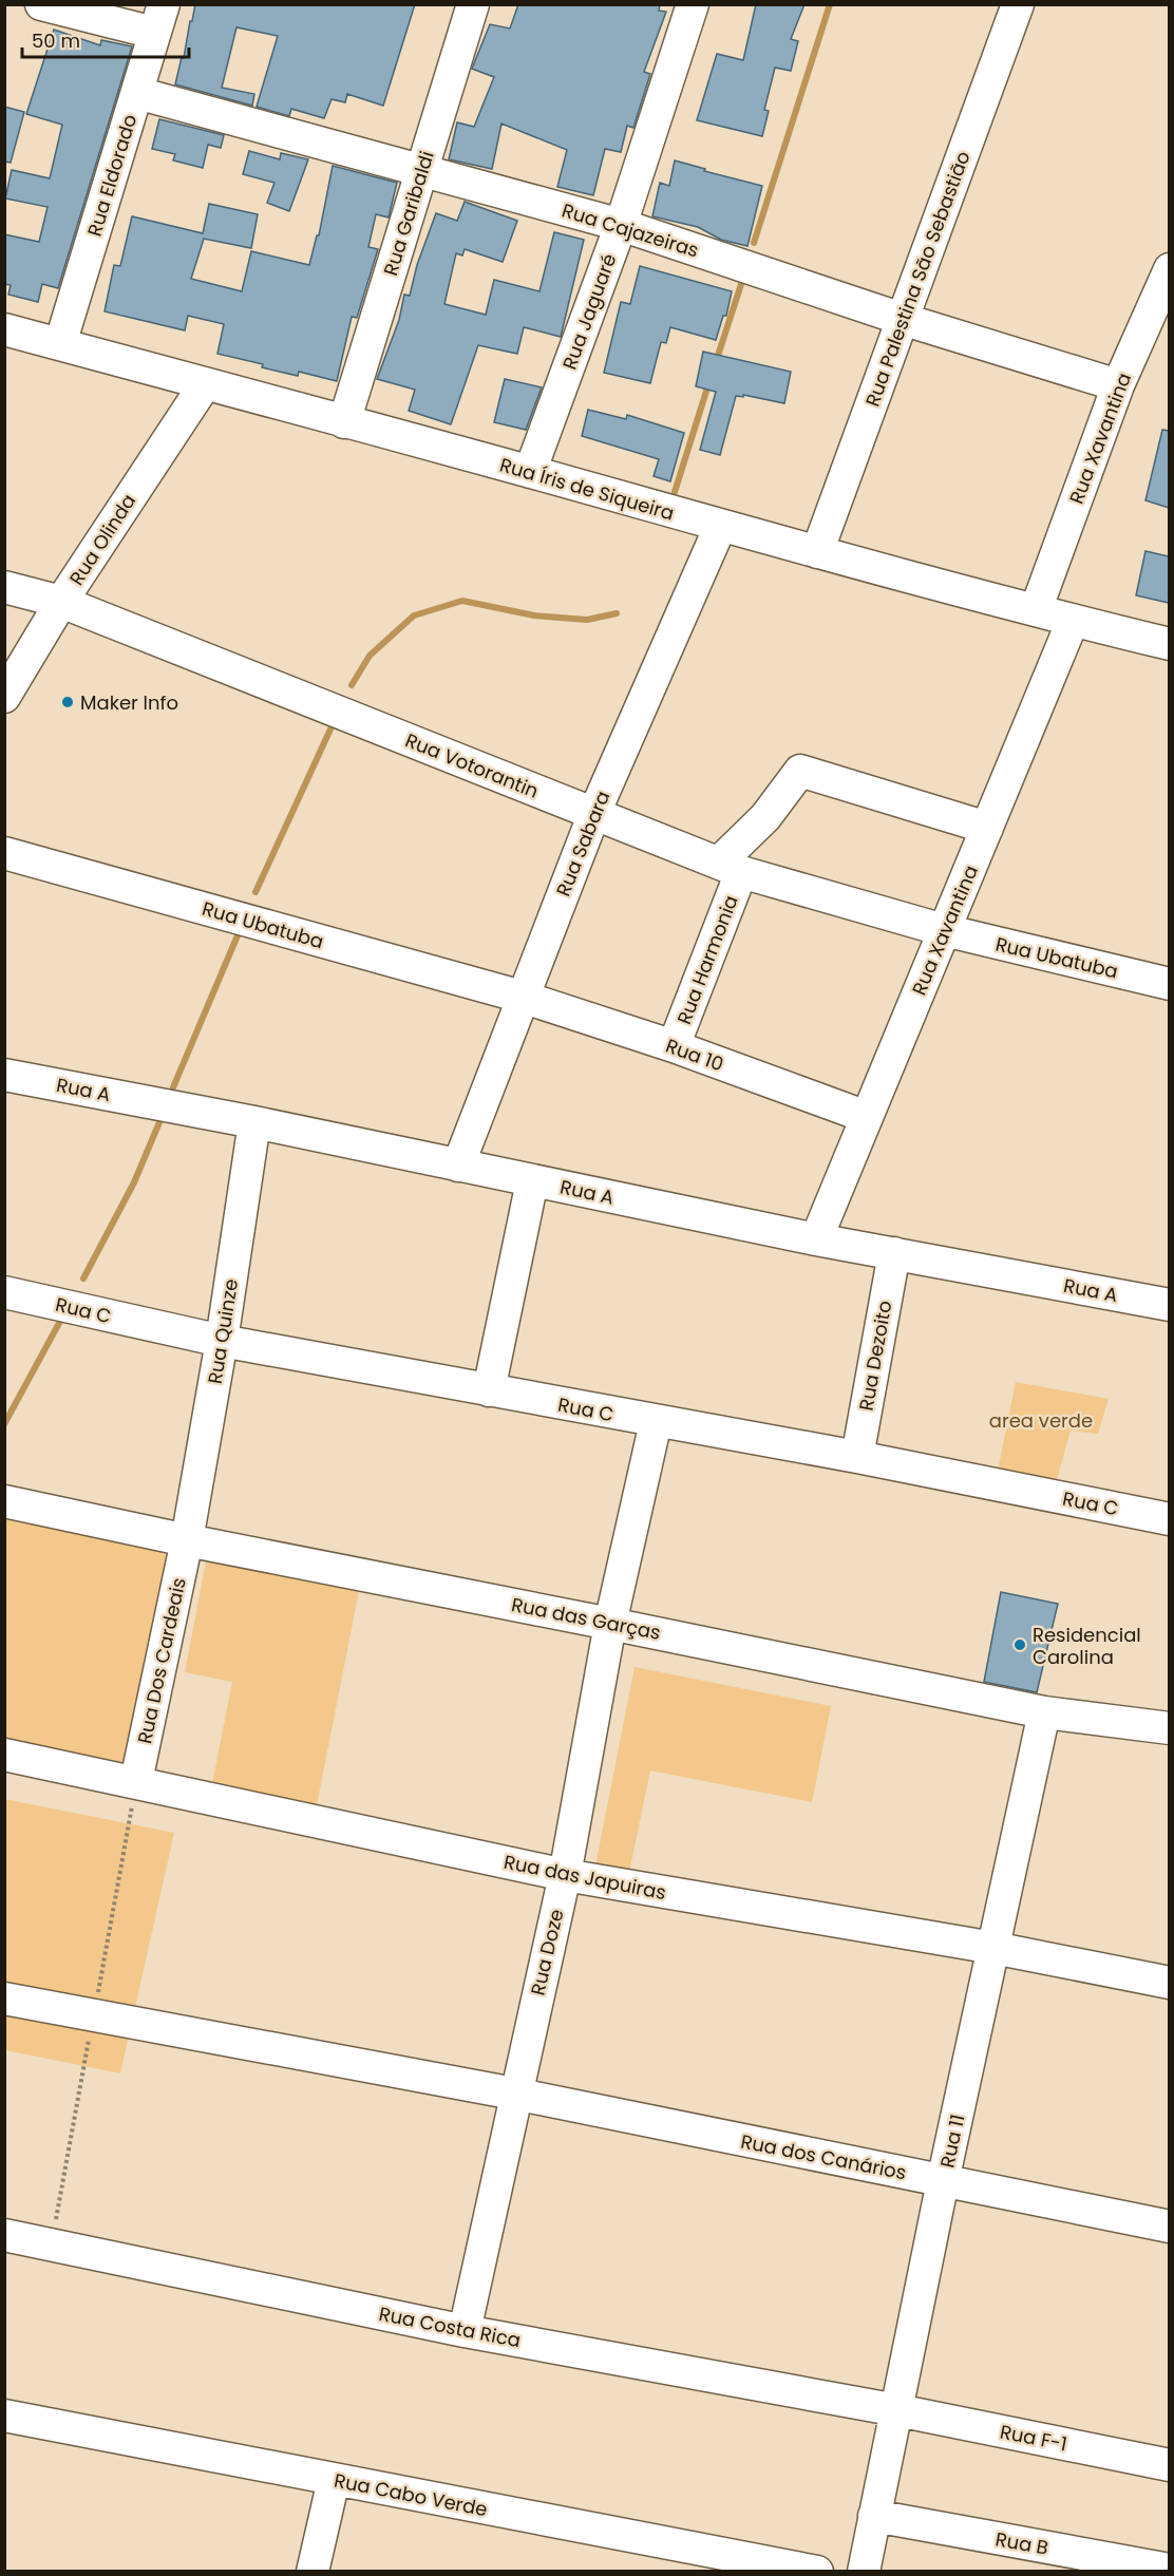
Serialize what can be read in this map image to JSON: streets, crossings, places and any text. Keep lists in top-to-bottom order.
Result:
{
  "streets": {
    "street": [
      "Rua Eldorado",
      "Rua Garibaldi",
      "Rua Cajazeiras",
      "Rua Palestina São Sebastião",
      "Rua Jaguaré",
      "Rua Xavantina",
      "Rua Íris de Siqueira",
      "Rua Olinda",
      "Rua Votorantin",
      "Rua Sabara",
      "Rua Ubatuba",
      "Rua Harmonia",
      "Rua 10",
      "Rua A",
      "Rua C",
      "Rua Quinze",
      "Rua Dezoito",
      "Rua das Garças",
      "Rua Dos Cardeais",
      "Rua das Japuiras",
      "Rua Doze",
      "Rua 11",
      "Rua dos Canários",
      "Rua Costa Rica",
      "Rua F-1",
      "Rua Cabo Verde",
      "Rua B"
    ]
  },
  "crossings": [
    ["Rua Eldorado", "Rua Cajazeiras"],
    ["Rua Eldorado", "Rua Íris de Siqueira"],
    ["Rua Garibaldi", "Rua Cajazeiras"],
    ["Rua Garibaldi", "Rua Íris de Siqueira"],
    ["Rua Cajazeiras", "Rua Palestina São Sebastião"],
    ["Rua Cajazeiras", "Rua Jaguaré"],
    ["Rua Cajazeiras", "Rua Xavantina"],
    ["Rua Palestina São Sebastião", "Rua Íris de Siqueira"],
    ["Rua Jaguaré", "Rua Íris de Siqueira"],
    ["Rua Xavantina", "Rua Íris de Siqueira"],
    ["Rua Xavantina", "Rua Votorantin"],
    ["Rua Xavantina", "Rua Ubatuba"],
    ["Rua Xavantina", "Rua 10"],
    ["Rua Xavantina", "Rua A"],
    ["Rua Íris de Siqueira", "Rua Olinda"],
    ["Rua Íris de Siqueira", "Rua Sabara"],
    ["Rua Olinda", "Rua Votorantin"],
    ["Rua Votorantin", "Rua Sabara"],
    ["Rua Votorantin", "Rua Ubatuba"],
    ["Rua Votorantin", "Rua Harmonia"],
    ["Rua Sabara", "Rua Ubatuba"],
    ["Rua Sabara", "Rua 10"],
    ["Rua Sabara", "Rua A"],
    ["Rua Ubatuba", "Rua 10"],
    ["Rua Harmonia", "Rua 10"],
    ["Rua A", "Rua Quinze"],
    ["Rua A", "Rua Dezoito"],
    ["Rua C", "Rua Quinze"],
    ["Rua C", "Rua Dezoito"],
    ["Rua C", "Rua Doze"],
    ["Rua Quinze", "Rua das Garças"],
    ["Rua Quinze", "Rua Dos Cardeais"],
    ["Rua das Garças", "Rua Dos Cardeais"],
    ["Rua das Garças", "Rua Doze"],
    ["Rua das Garças", "Rua 11"],
    ["Rua Dos Cardeais", "Rua das Japuiras"],
    ["Rua das Japuiras", "Rua Doze"],
    ["Rua das Japuiras", "Rua 11"],
    ["Rua Doze", "Rua dos Canários"],
    ["Rua Doze", "Rua Costa Rica"],
    ["Rua 11", "Rua dos Canários"],
    ["Rua 11", "Rua Costa Rica"],
    ["Rua 11", "Rua F-1"],
    ["Rua 11", "Rua B"],
    ["Rua Costa Rica", "Rua F-1"]
  ],
  "parks": ["area verde"],
  "places": ["Maker Info", "Residencial Carolina"],
  "scale_bar": "50 m"
}
